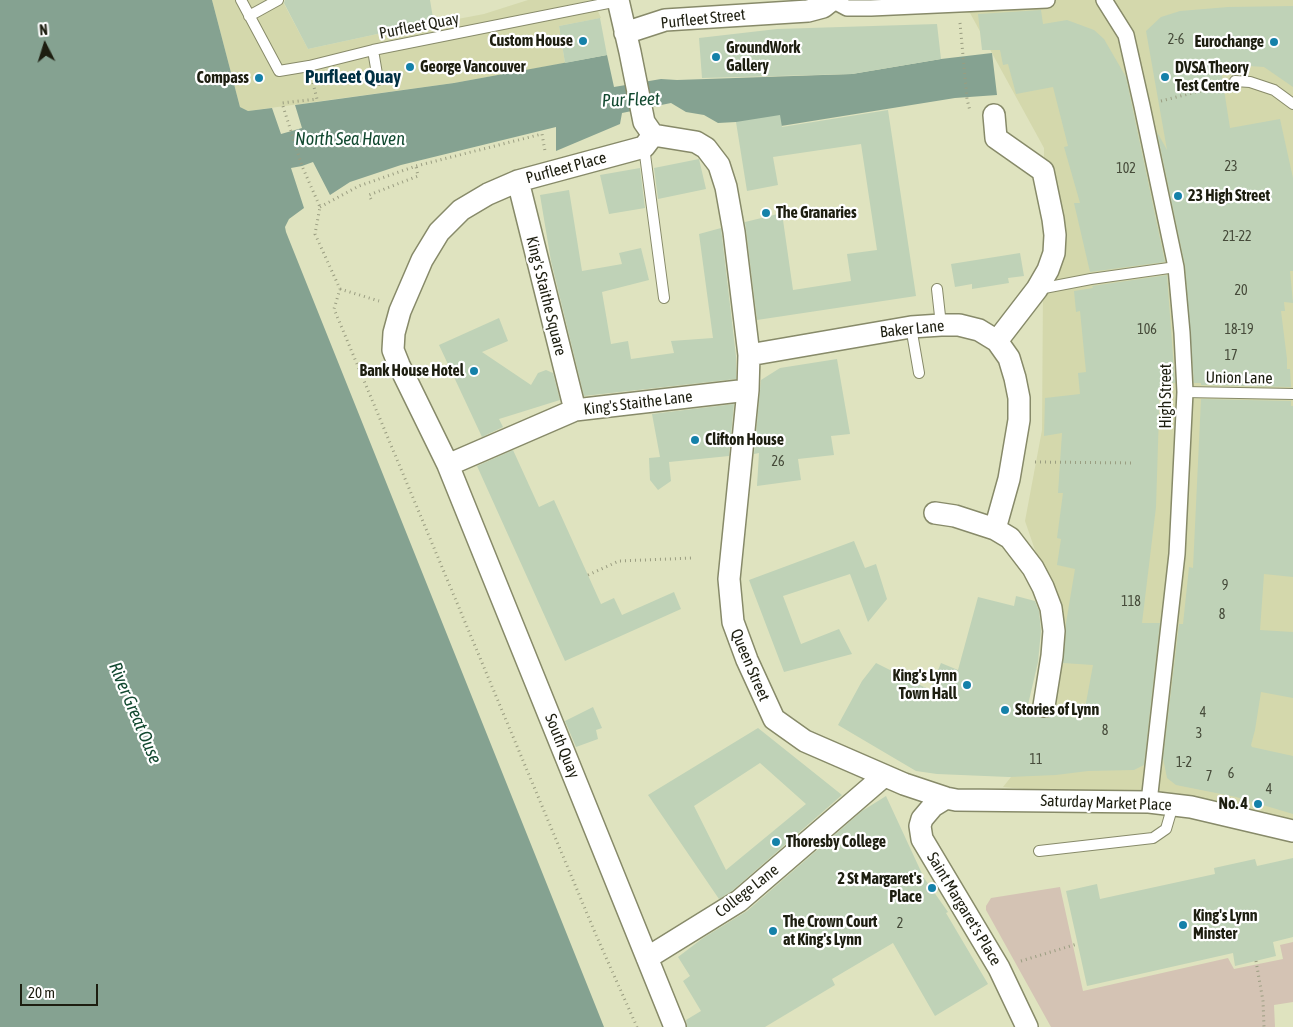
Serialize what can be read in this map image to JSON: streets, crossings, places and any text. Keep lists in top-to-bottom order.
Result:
{
  "streets": {
    "street": [
      "Purfleet Street",
      "Purfleet Place",
      "King's Staithe Square",
      "Baker Lane",
      "High Street",
      "King's Staithe Lane",
      "Queen Street",
      "South Quay",
      "Saturday Market Place",
      "College Lane",
      "Saint Margaret's Place"
    ],
    "lane": ["Purfleet Quay", "Union Lane"]
  },
  "crossings": [
    ["Purfleet Place", "King's Staithe Square"],
    ["Purfleet Place", "Baker Lane"],
    ["Purfleet Place", "King's Staithe Lane"],
    ["Purfleet Place", "Queen Street"],
    ["Purfleet Place", "South Quay"],
    ["King's Staithe Square", "King's Staithe Lane"],
    ["Union Lane", "High Street"],
    ["High Street", "Saturday Market Place"],
    ["King's Staithe Lane", "Queen Street"],
    ["King's Staithe Lane", "South Quay"],
    ["Queen Street", "Saturday Market Place"],
    ["Queen Street", "College Lane"],
    ["Queen Street", "Saint Margaret's Place"],
    ["South Quay", "College Lane"],
    ["Saturday Market Place", "Saint Margaret's Place"]
  ],
  "districts": ["Purfleet Quay"],
  "water": ["Pur Fleet", "North Sea Haven", "River Great Ouse"],
  "places": [
    "Custom House",
    "Eurochange",
    "GroundWork Gallery",
    "George Vancouver",
    "DVSA Theory Test Centre",
    "Compass",
    "23 High Street",
    "The Granaries",
    "Bank House Hotel",
    "Clifton House",
    "King's Lynn Town Hall",
    "Stories of Lynn",
    "No. 4",
    "Thoresby College",
    "2 St Margaret's Place",
    "King's Lynn Minster",
    "The Crown Court at King's Lynn"
  ],
  "house_numbers": [
    "2-6",
    "23",
    "102",
    "21-22",
    "20",
    "106",
    "18-19",
    "17",
    "26",
    "9",
    "118",
    "8",
    "4",
    "8",
    "3",
    "11",
    "1-2",
    "6",
    "7",
    "4",
    "2"
  ],
  "scale_bar": "20 m",
  "north": "top"
}
